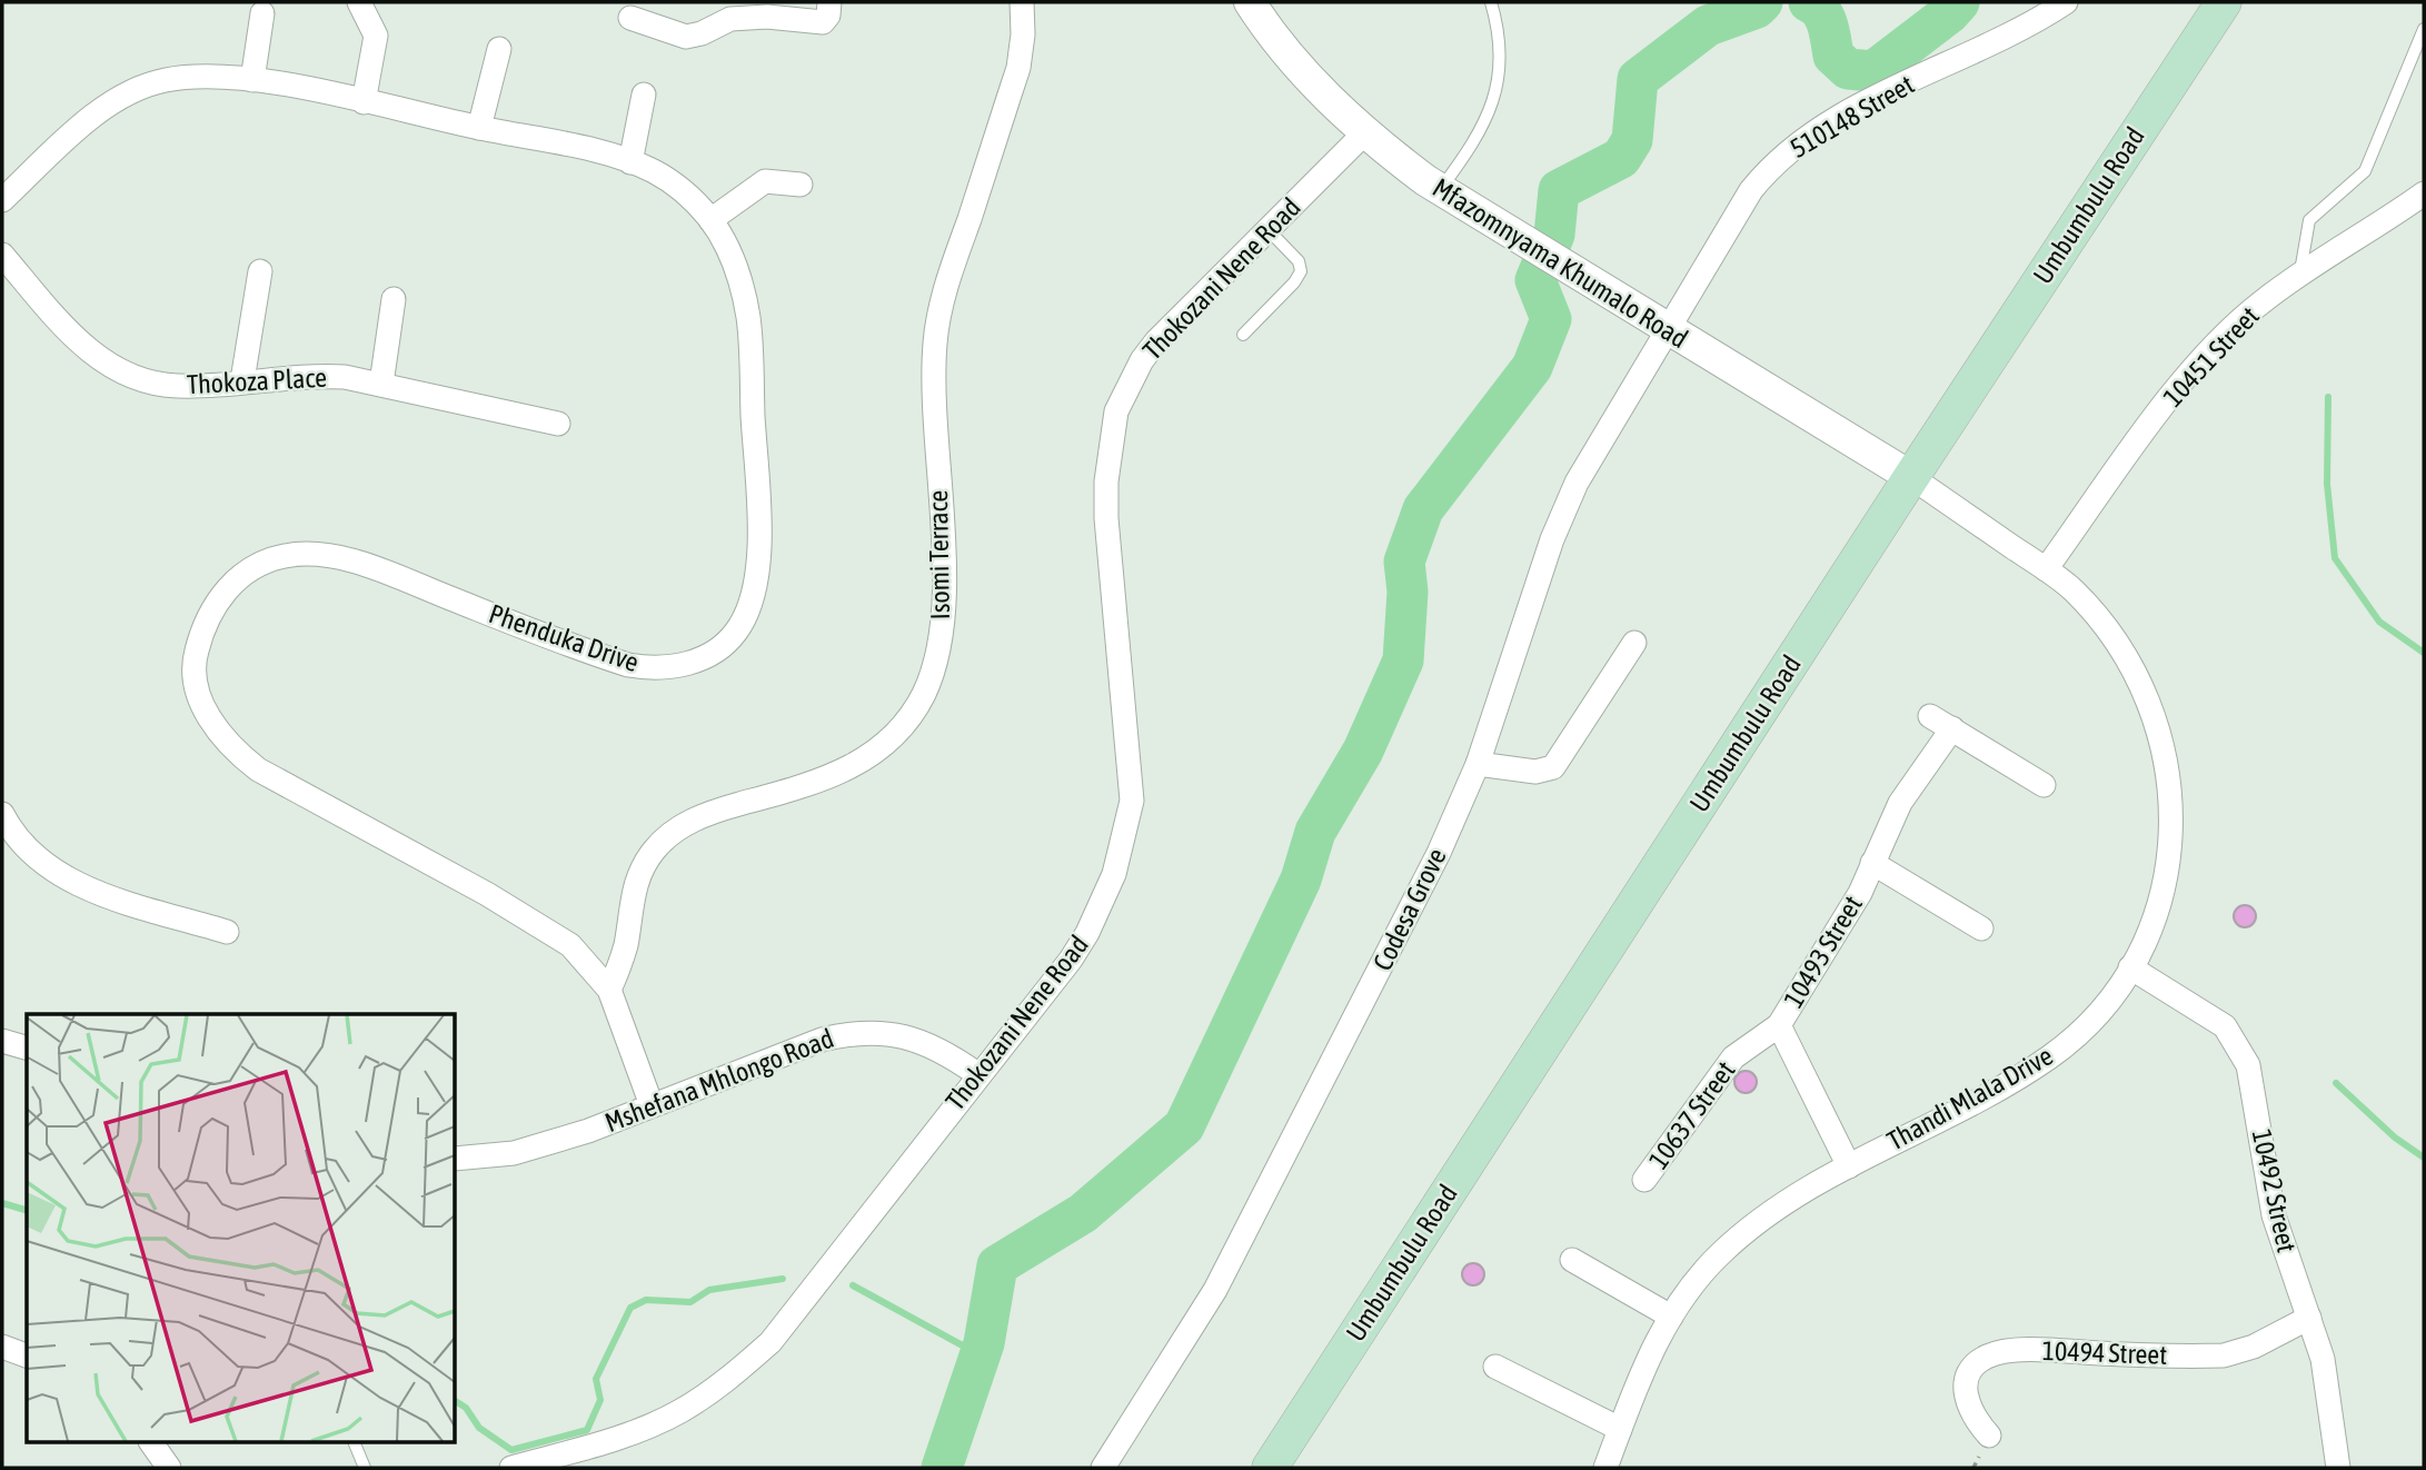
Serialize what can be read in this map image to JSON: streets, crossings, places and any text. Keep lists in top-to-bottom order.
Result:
{
  "streets": {
    "main road": ["Umbumbulu Road"],
    "street": [
      "510148 Street",
      "Mfazomnyama Khumalo Road",
      "Thokozani Nene Road",
      "10451 Street",
      "Thokoza Place",
      "Isomi Terrace",
      "Phenduka Drive",
      "Codesa Grove",
      "10493 Street",
      "Mshefana Mhlongo Road",
      "Thandi Mlala Drive",
      "10637 Street",
      "10492 Street",
      "10494 Street"
    ]
  },
  "crossings": [
    ["510148 Street", "Mfazomnyama Khumalo Road"],
    ["510148 Street", "Codesa Grove"],
    ["Umbumbulu Road", "Mfazomnyama Khumalo Road"],
    ["Umbumbulu Road", "Thandi Mlala Drive"],
    ["Mfazomnyama Khumalo Road", "Thokozani Nene Road"],
    ["Mfazomnyama Khumalo Road", "Codesa Grove"],
    ["Mfazomnyama Khumalo Road", "Thandi Mlala Drive"],
    ["Thokozani Nene Road", "Mshefana Mhlongo Road"],
    ["10451 Street", "Thandi Mlala Drive"],
    ["Isomi Terrace", "Phenduka Drive"],
    ["Phenduka Drive", "Mshefana Mhlongo Road"],
    ["10493 Street", "Thandi Mlala Drive"],
    ["10493 Street", "10637 Street"],
    ["Thandi Mlala Drive", "10492 Street"],
    ["10492 Street", "10494 Street"]
  ]
}
